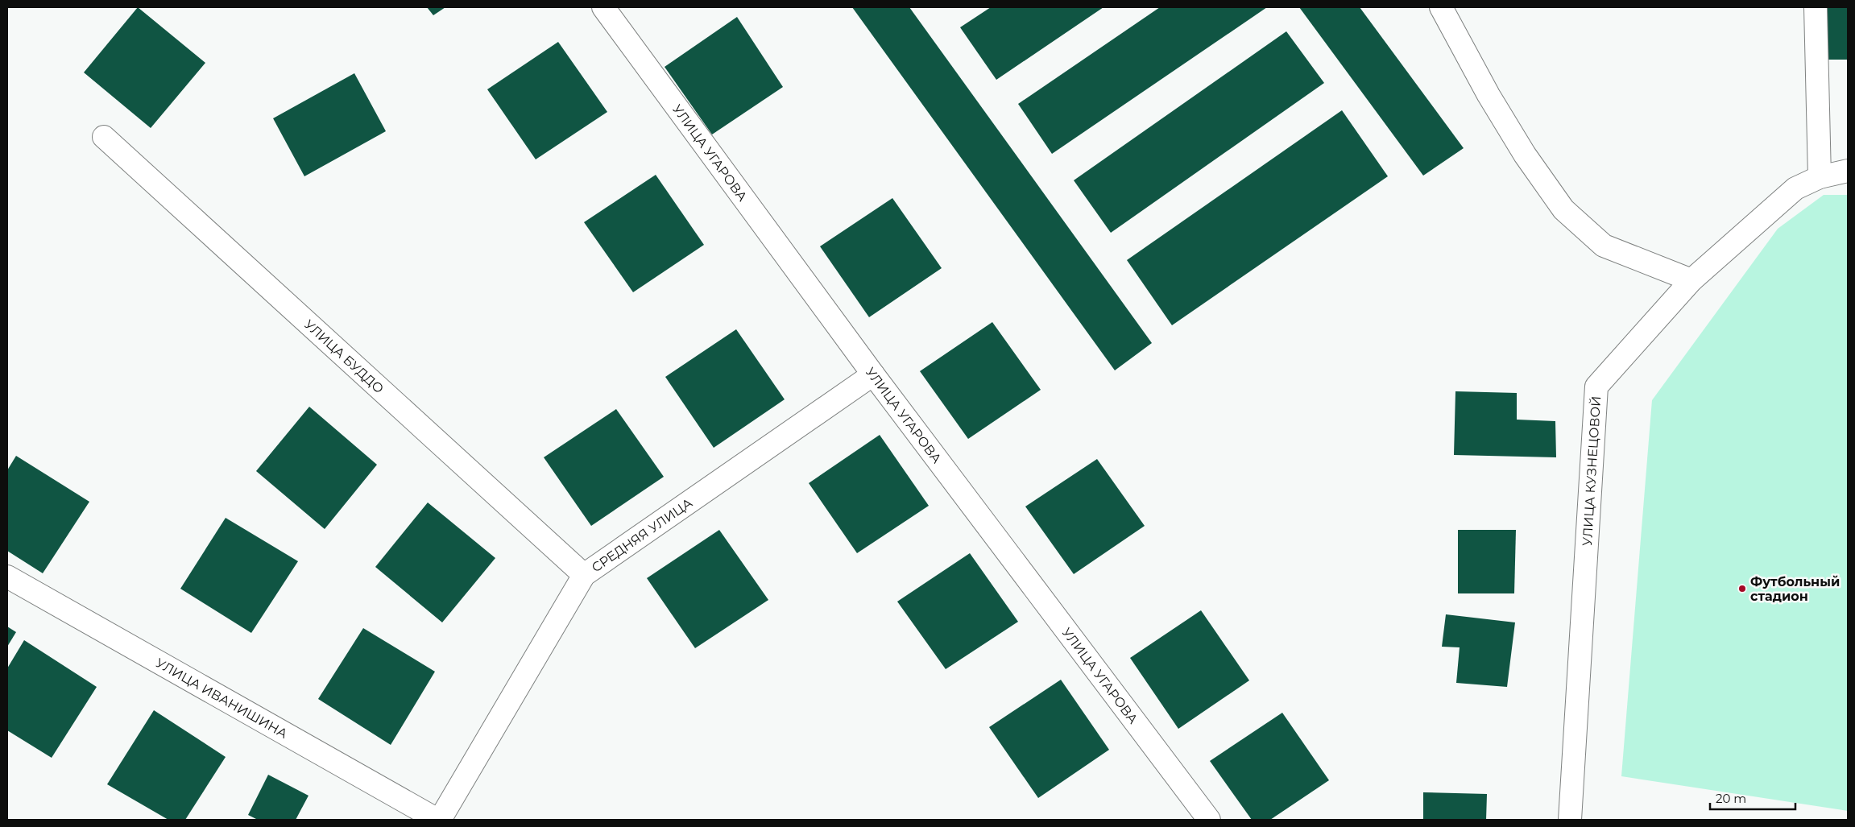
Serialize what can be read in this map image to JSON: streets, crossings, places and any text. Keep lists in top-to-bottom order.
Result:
{
  "streets": {
    "street": [
      "УЛИЦА УГАРОВА",
      "УЛИЦА БУДДО",
      "УЛИЦА КУЗНЕЦОВОЙ",
      "СРЕДНЯЯ УЛИЦА",
      "УЛИЦА ИВАНИШИНА"
    ]
  },
  "crossings": [
    ["УЛИЦА УГАРОВА", "СРЕДНЯЯ УЛИЦА"],
    ["УЛИЦА БУДДО", "СРЕДНЯЯ УЛИЦА"],
    ["СРЕДНЯЯ УЛИЦА", "УЛИЦА ИВАНИШИНА"]
  ],
  "places": ["Футбольный стадион"],
  "scale_bar": "20 m"
}
